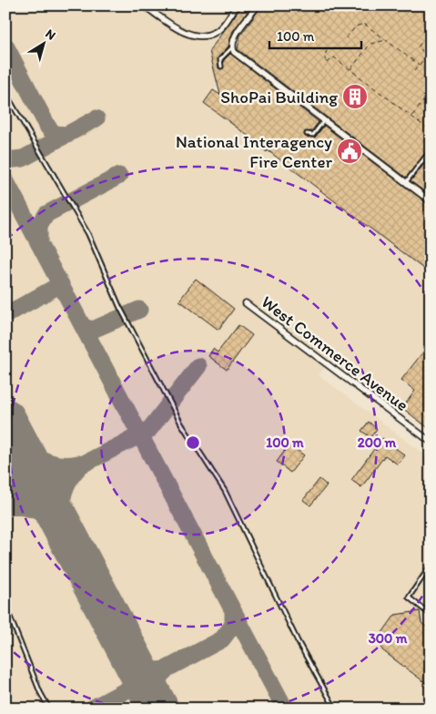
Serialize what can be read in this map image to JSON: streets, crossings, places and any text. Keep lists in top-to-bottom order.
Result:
{
  "streets": {
    "street": ["West Commerce Avenue"]
  },
  "places": {
    "building": ["ShoPai Building"],
    "public building": ["National Interagency Fire Center"]
  },
  "scale_bar": "100 m",
  "north": "top right",
  "rings": ["100 m", "200 m", "300 m"]
}
